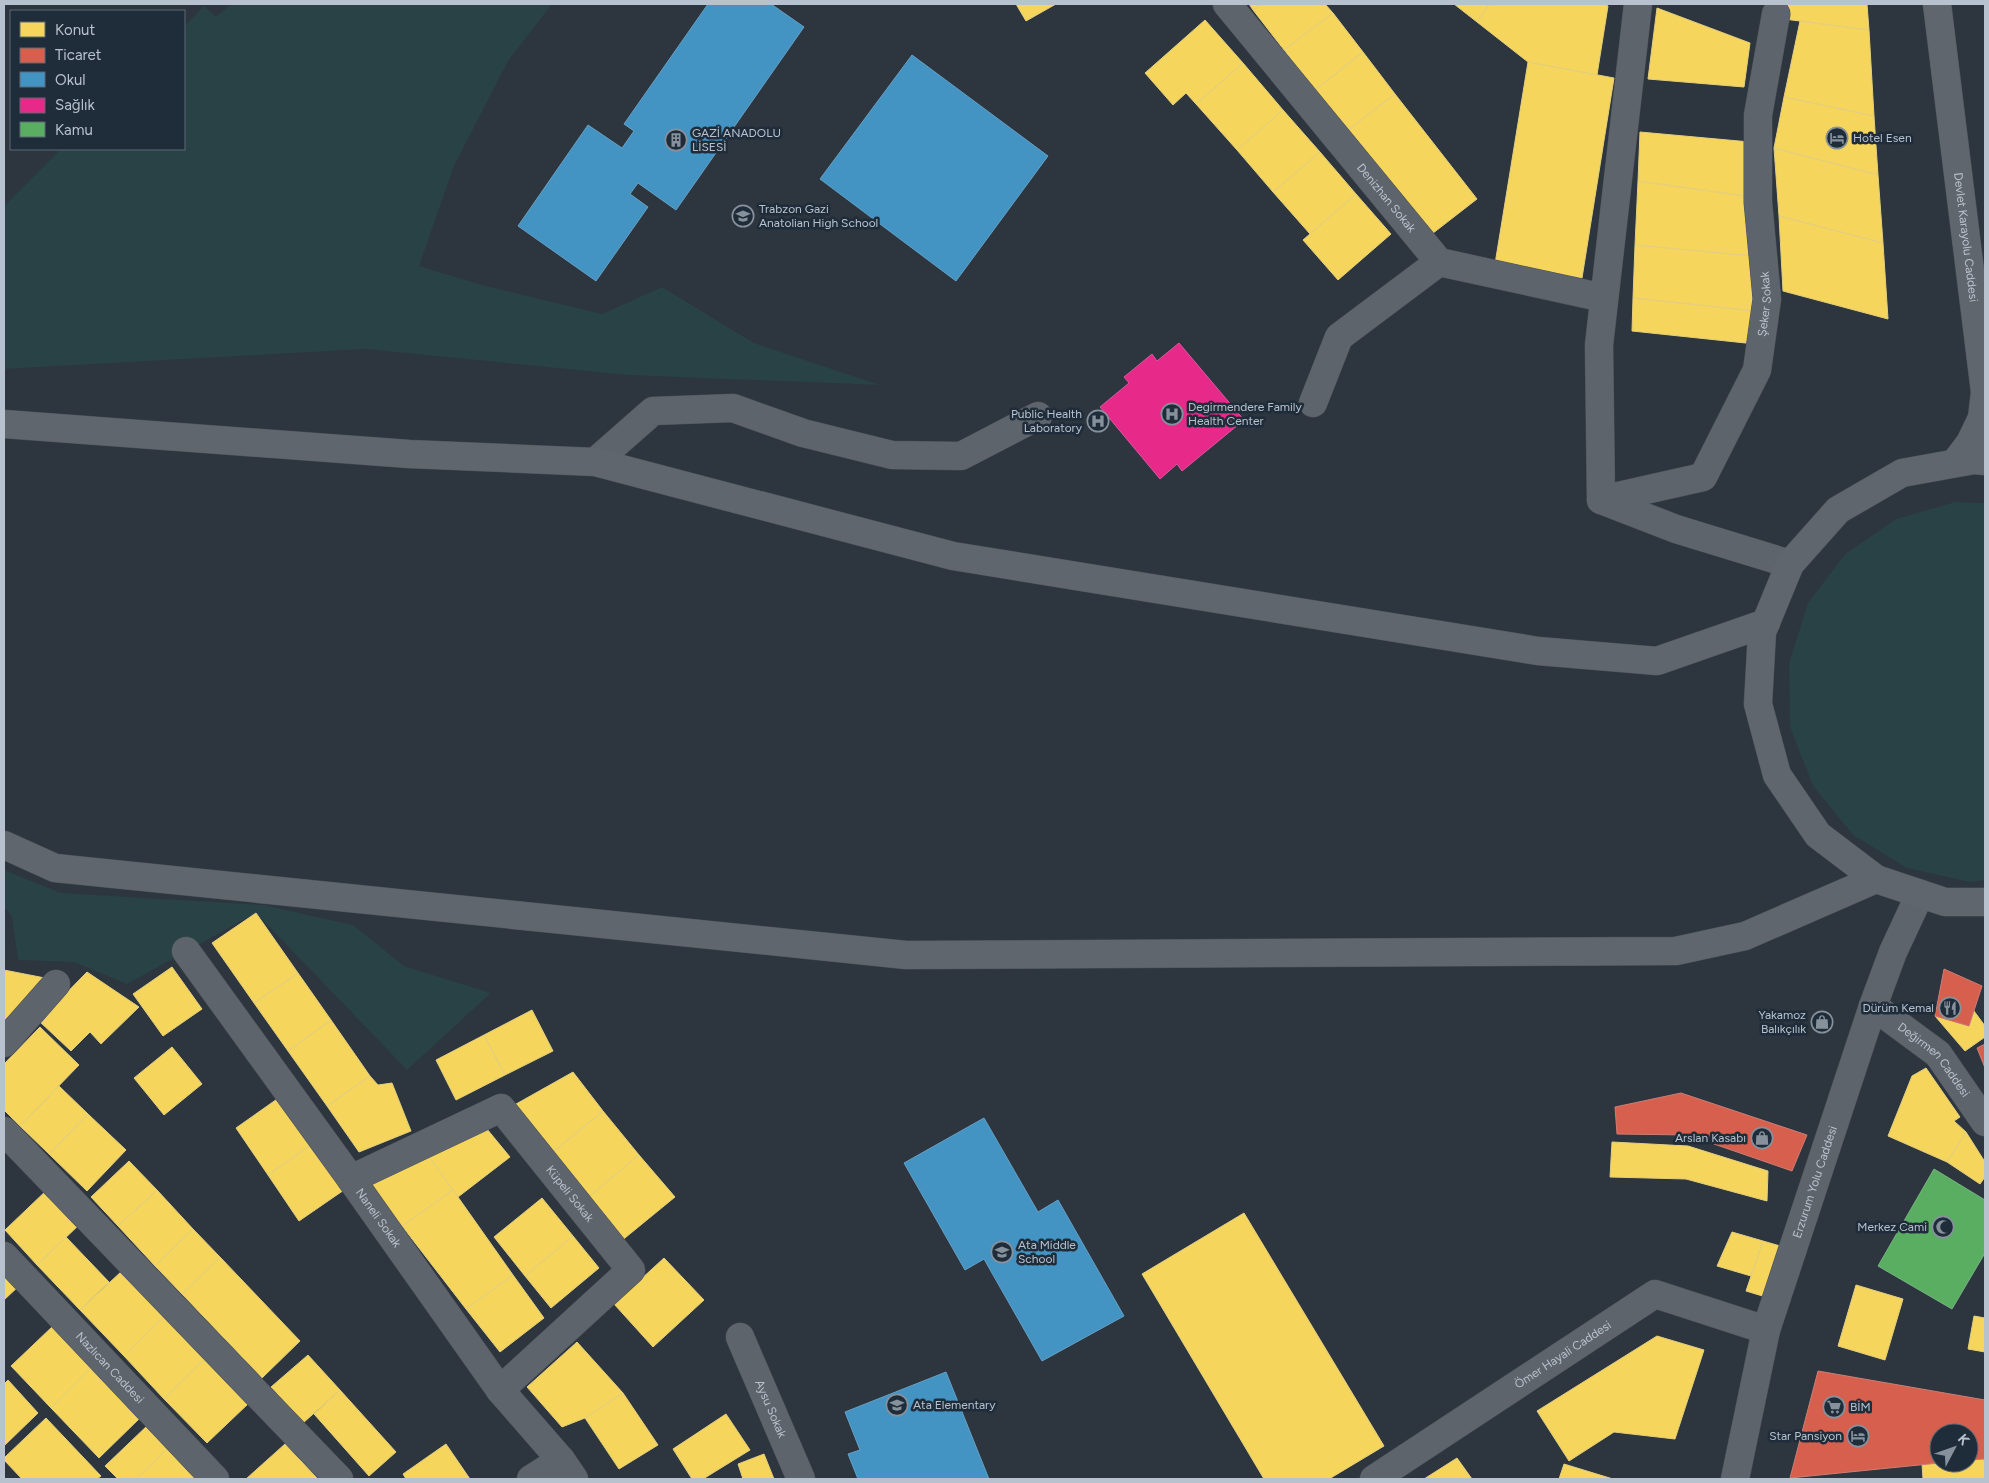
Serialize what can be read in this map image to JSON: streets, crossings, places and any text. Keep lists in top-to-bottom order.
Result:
{
  "streets": {
    "main road": ["Devlet Karayolu Caddesi"],
    "street": [
      "Denizhan Sokak",
      "Şeker Sokak",
      "Değirmen Caddesi",
      "Erzurum Yolu Caddesi",
      "Küpeli Sokak",
      "Naneli Sokak",
      "Ömer Hayali Caddesi",
      "Nazlıcan Caddesi",
      "Aysu Sokak"
    ]
  },
  "crossings": [
    ["Değirmen Caddesi", "Erzurum Yolu Caddesi"],
    ["Erzurum Yolu Caddesi", "Ömer Hayali Caddesi"],
    ["Küpeli Sokak", "Naneli Sokak"]
  ],
  "places": {
    "hotel": ["Hotel Esen", "Star Pansiyon"],
    "building": ["GAZİ ANADOLU LİSESİ"],
    "school or university": ["Trabzon Gazi Anatolian High School", "Ata Middle School", "Ata Elementary"],
    "hospital": ["Degirmendere Family Health Center", "Public Health Laboratory"],
    "restaurant": ["Dürüm Kemal"],
    "shop": ["Yakamoz Balıkçılık", "Arslan Kasabı"],
    "mosque": ["Merkez Cami"],
    "supermarket": ["BİM"]
  },
  "legend": [
    "Konut",
    "Ticaret",
    "Okul",
    "Sağlık",
    "Kamu"
  ],
  "north": "top right"
}
